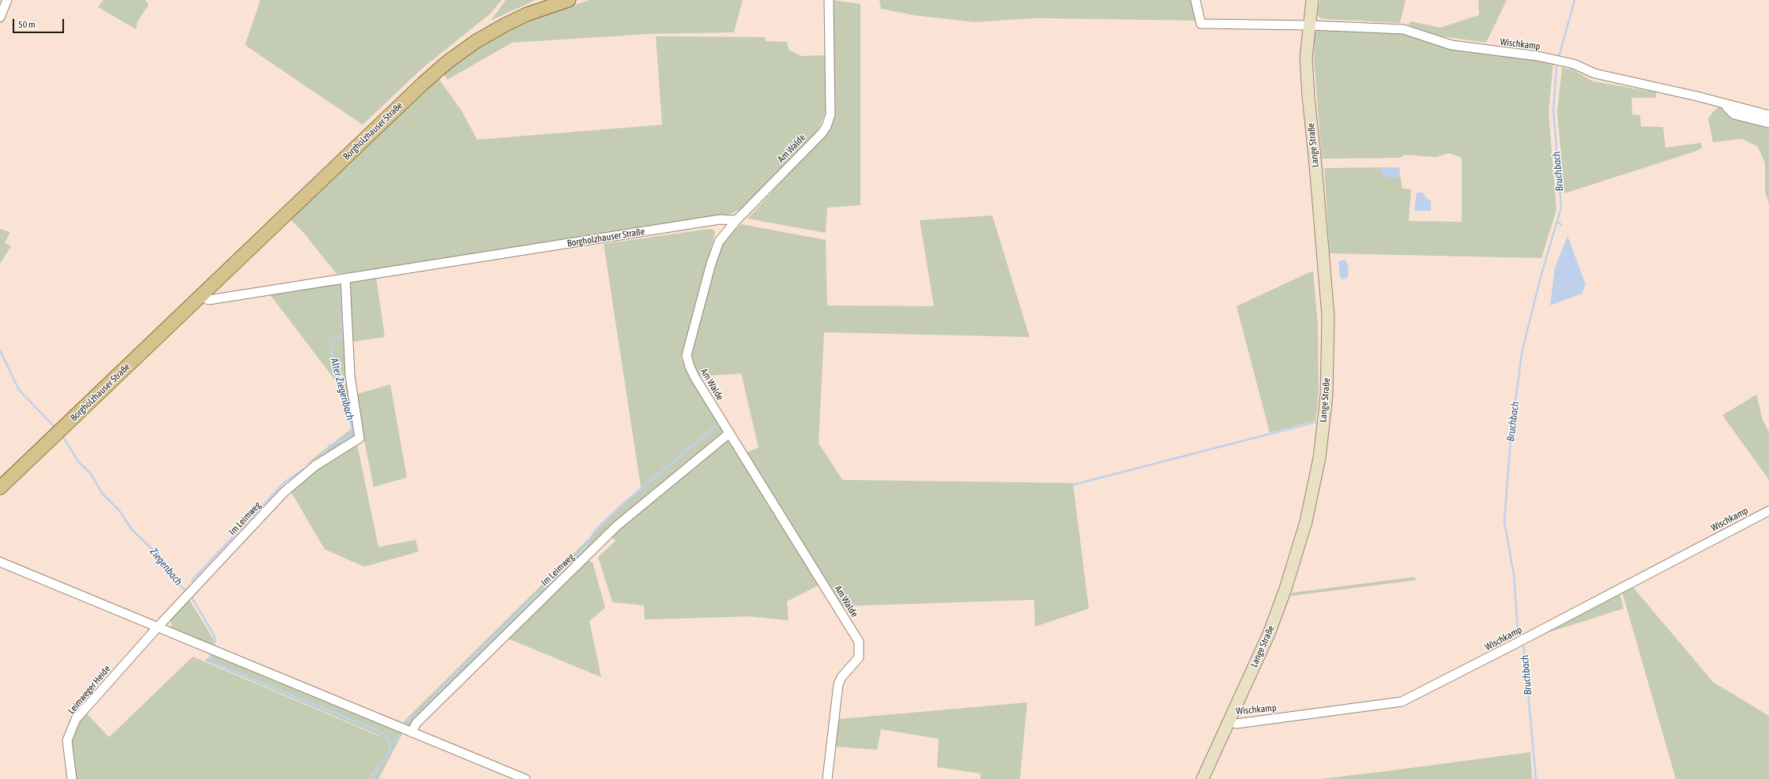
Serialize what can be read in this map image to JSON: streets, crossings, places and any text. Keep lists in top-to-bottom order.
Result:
{
  "streets": {
    "main road": ["Borgholzhauser Straße"],
    "street": [
      "Wischkamp",
      "Lange Straße",
      "Am Walde",
      "Im Leimweg",
      "Leimweger Heide"
    ]
  },
  "crossings": [
    ["Wischkamp", "Lange Straße"],
    ["Borgholzhauser Straße", "Am Walde"],
    ["Borgholzhauser Straße", "Im Leimweg"],
    ["Am Walde", "Im Leimweg"],
    ["Im Leimweg", "Leimweger Heide"]
  ],
  "water": ["Bruchbach", "Alter Ziegenbach", "Ziegenbach"],
  "scale_bar": "50 m"
}
